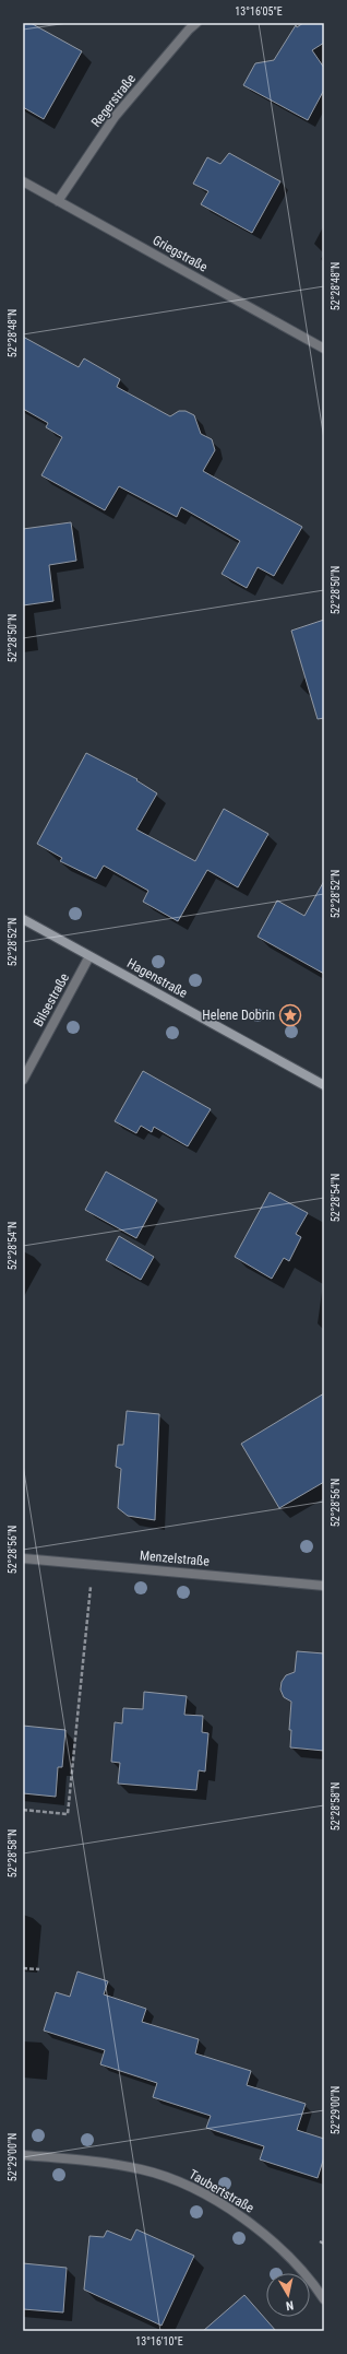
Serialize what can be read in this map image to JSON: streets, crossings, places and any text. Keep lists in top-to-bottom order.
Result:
{
  "streets": {
    "main road": ["Hagenstraße"],
    "street": [
      "Regerstraße",
      "Griegstraße",
      "Bilsestraße",
      "Menzelstraße",
      "Taubertstraße"
    ]
  },
  "crossings": [
    ["Regerstraße", "Griegstraße"],
    ["Hagenstraße", "Bilsestraße"]
  ],
  "places": {
    "place": ["Helene Dobrin"]
  },
  "north": "bottom",
  "coordinates": [
    "13°16'05\"E",
    "52°28'48\"N",
    "52°28'50\"N",
    "52°28'52\"N",
    "52°28'54\"N",
    "52°28'56\"N",
    "52°28'58\"N",
    "52°29'00\"N",
    "13°16'10\"E"
  ]
}
